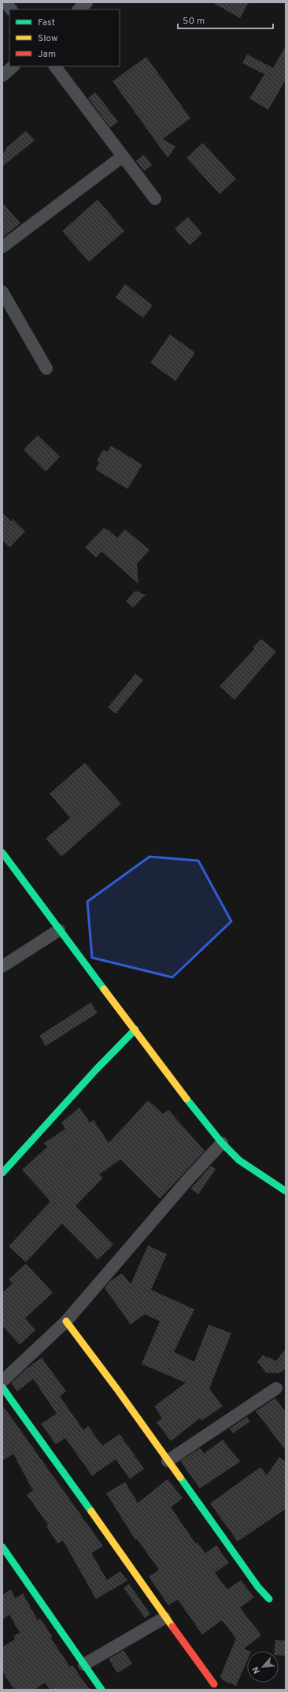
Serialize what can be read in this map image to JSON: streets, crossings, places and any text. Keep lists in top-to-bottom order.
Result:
{
  "legend": ["Fast", "Slow", "Jam"],
  "scale_bar": "50 m",
  "north": "bottom left"
}
